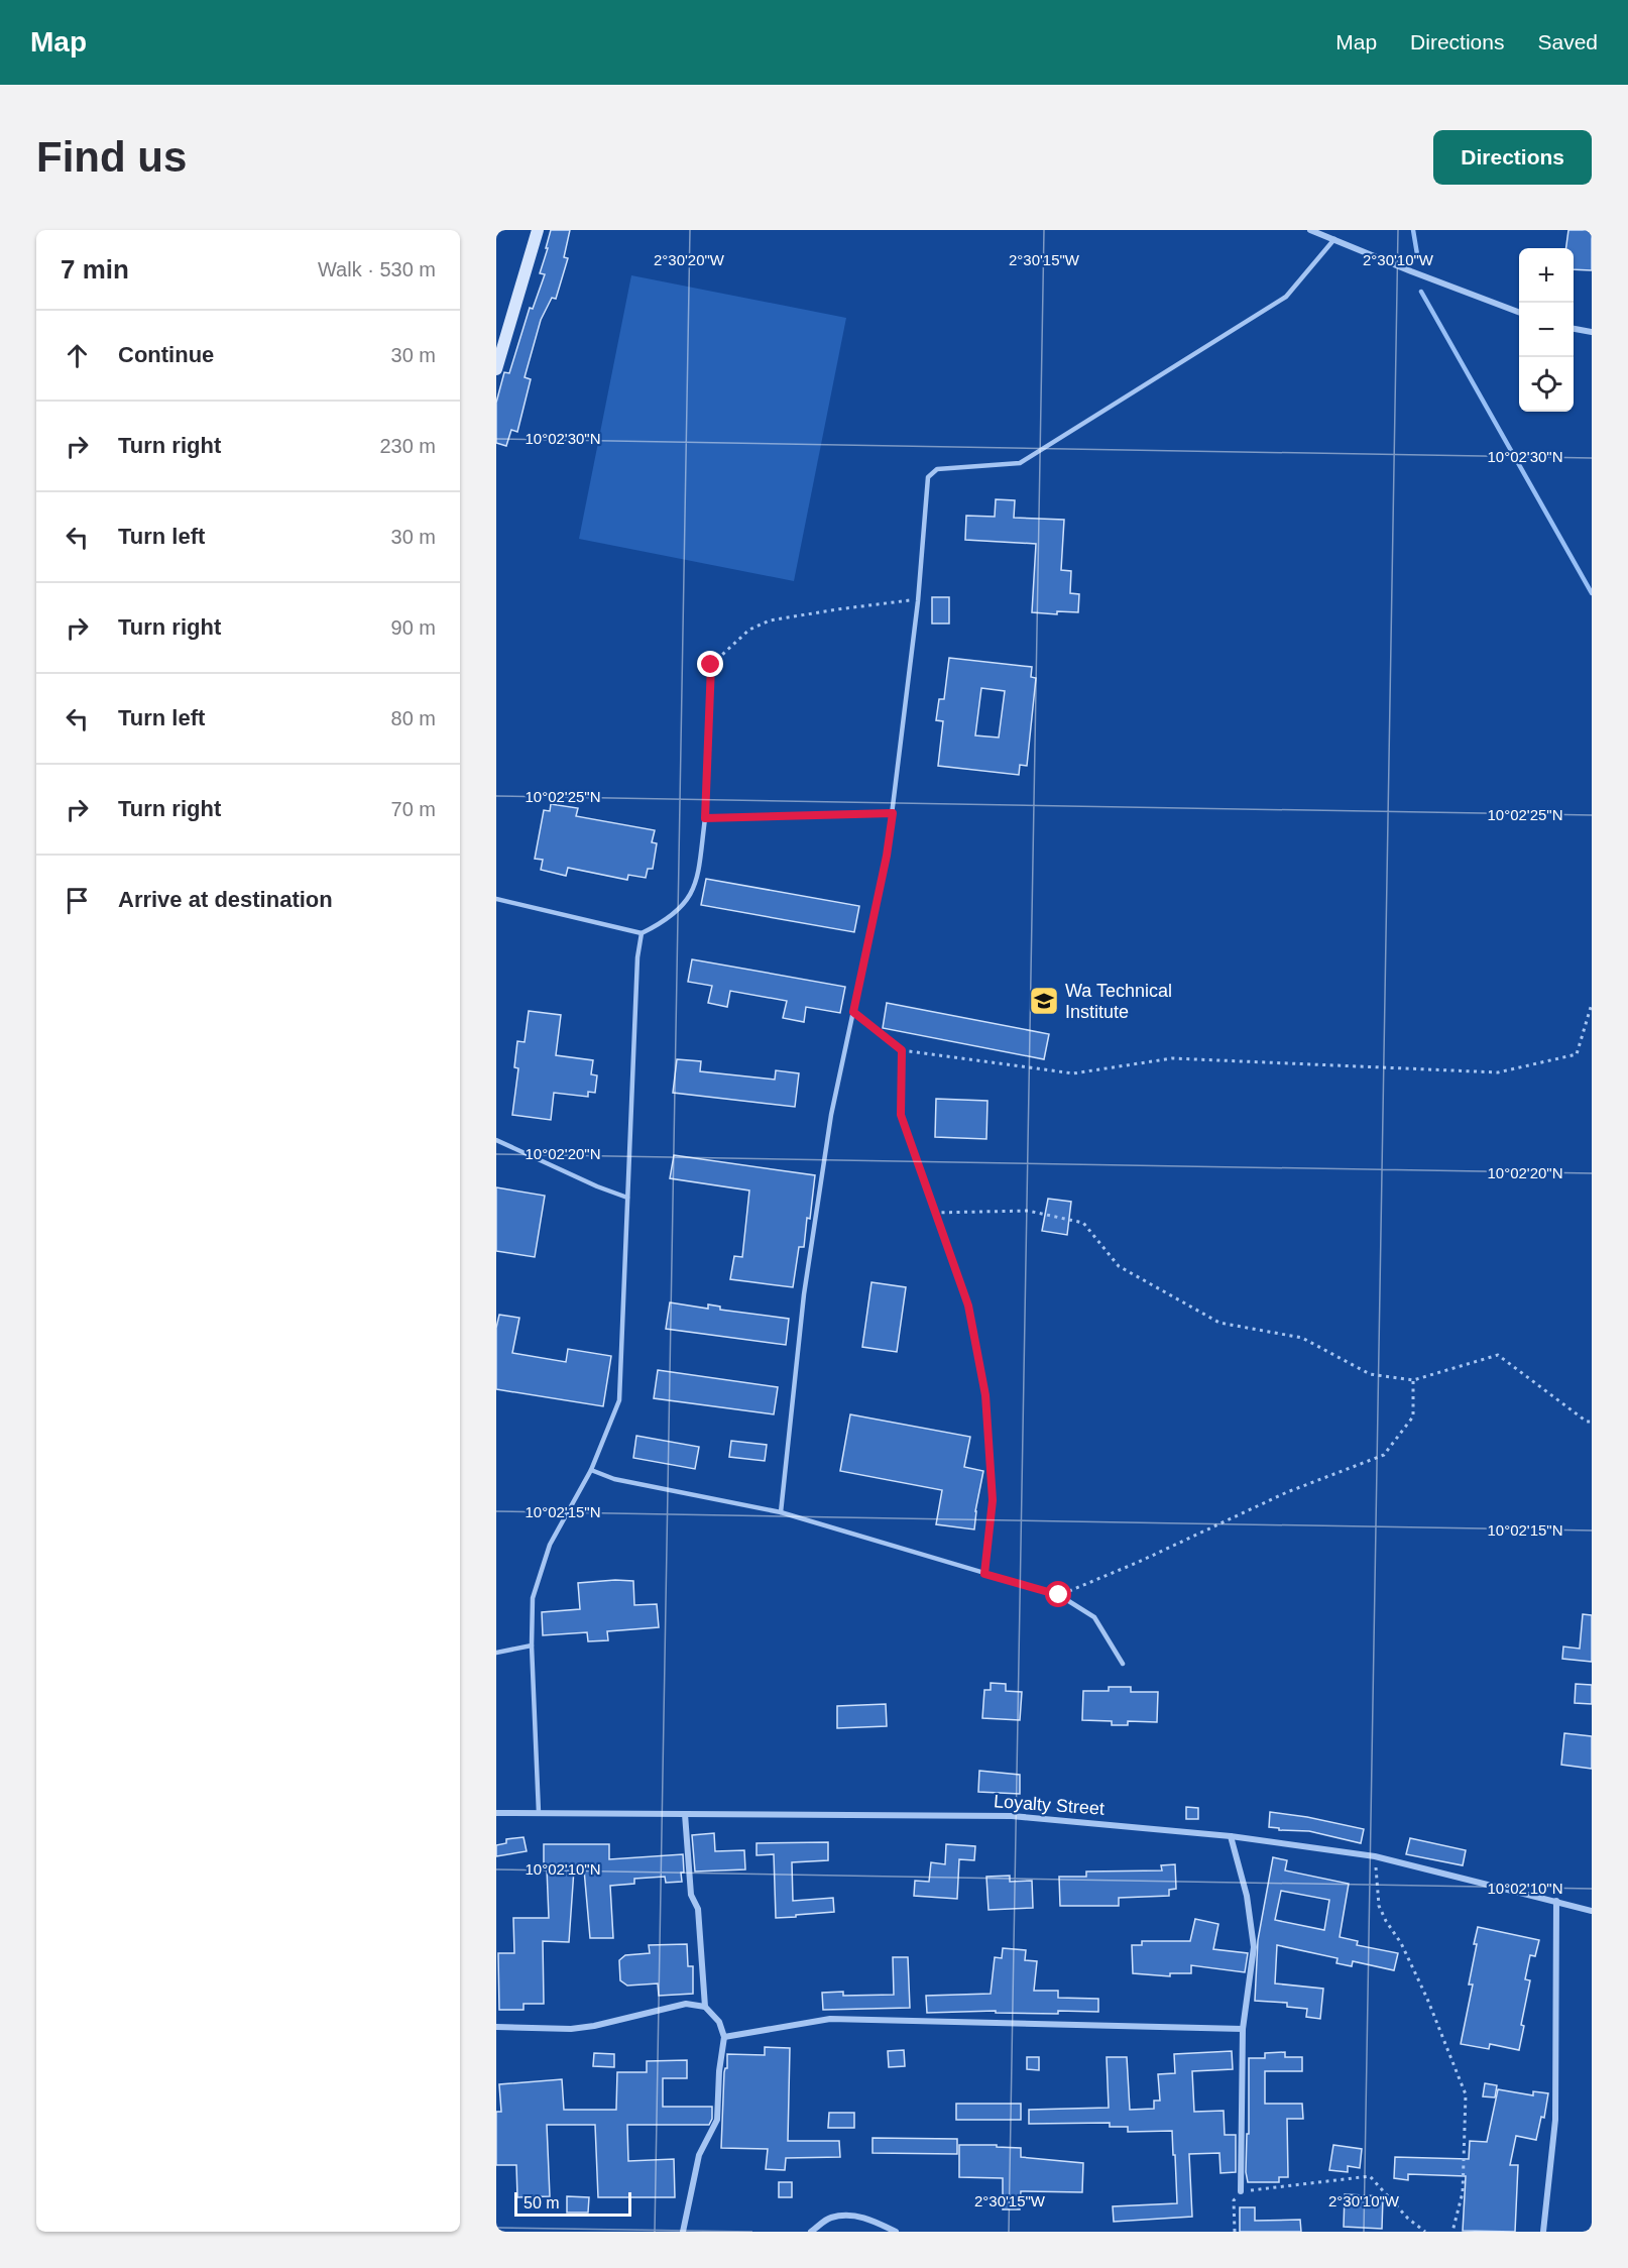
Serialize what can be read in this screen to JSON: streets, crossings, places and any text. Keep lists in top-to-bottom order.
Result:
{
  "streets": {
    "street": ["Loyalty Street"]
  },
  "places": {
    "school or university": ["Wa Technical Institute"]
  },
  "scale_bar": "50 m",
  "page": {
    "header": "Map",
    "nav": ["Map", "Directions", "Saved"],
    "buttons": "Directions",
    "title": "Find us",
    "heading": ["7 min", "Walk · 530 m"],
    "map_buttons": ["+", "−"],
    "list": [
      ["Continue", "30 m"],
      ["Turn right", "230 m"],
      ["Turn left", "30 m"],
      ["Turn right", "90 m"],
      ["Turn left", "80 m"],
      ["Turn right", "70 m"],
      "Arrive at destination"
    ],
    "scale": "50 m"
  },
  "coordinates": [
    "2°30'20\"W",
    "2°30'15\"W",
    "2°30'10\"W",
    "10°02'30\"N",
    "10°02'25\"N",
    "10°02'20\"N",
    "10°02'15\"N",
    "10°02'10\"N"
  ]
}
